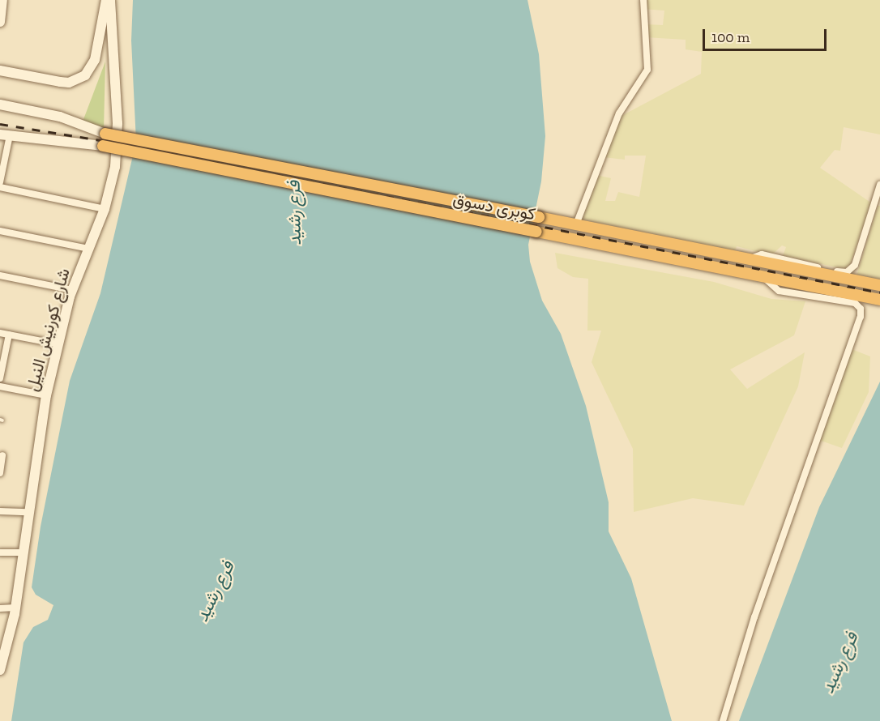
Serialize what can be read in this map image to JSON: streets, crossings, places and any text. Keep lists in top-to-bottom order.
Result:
{
  "streets": {
    "highway": ["كوبرى دسوق"],
    "main road": ["شارع كورنيش النيل"]
  },
  "water": ["فرع رشيد"],
  "scale_bar": "100 m"
}
